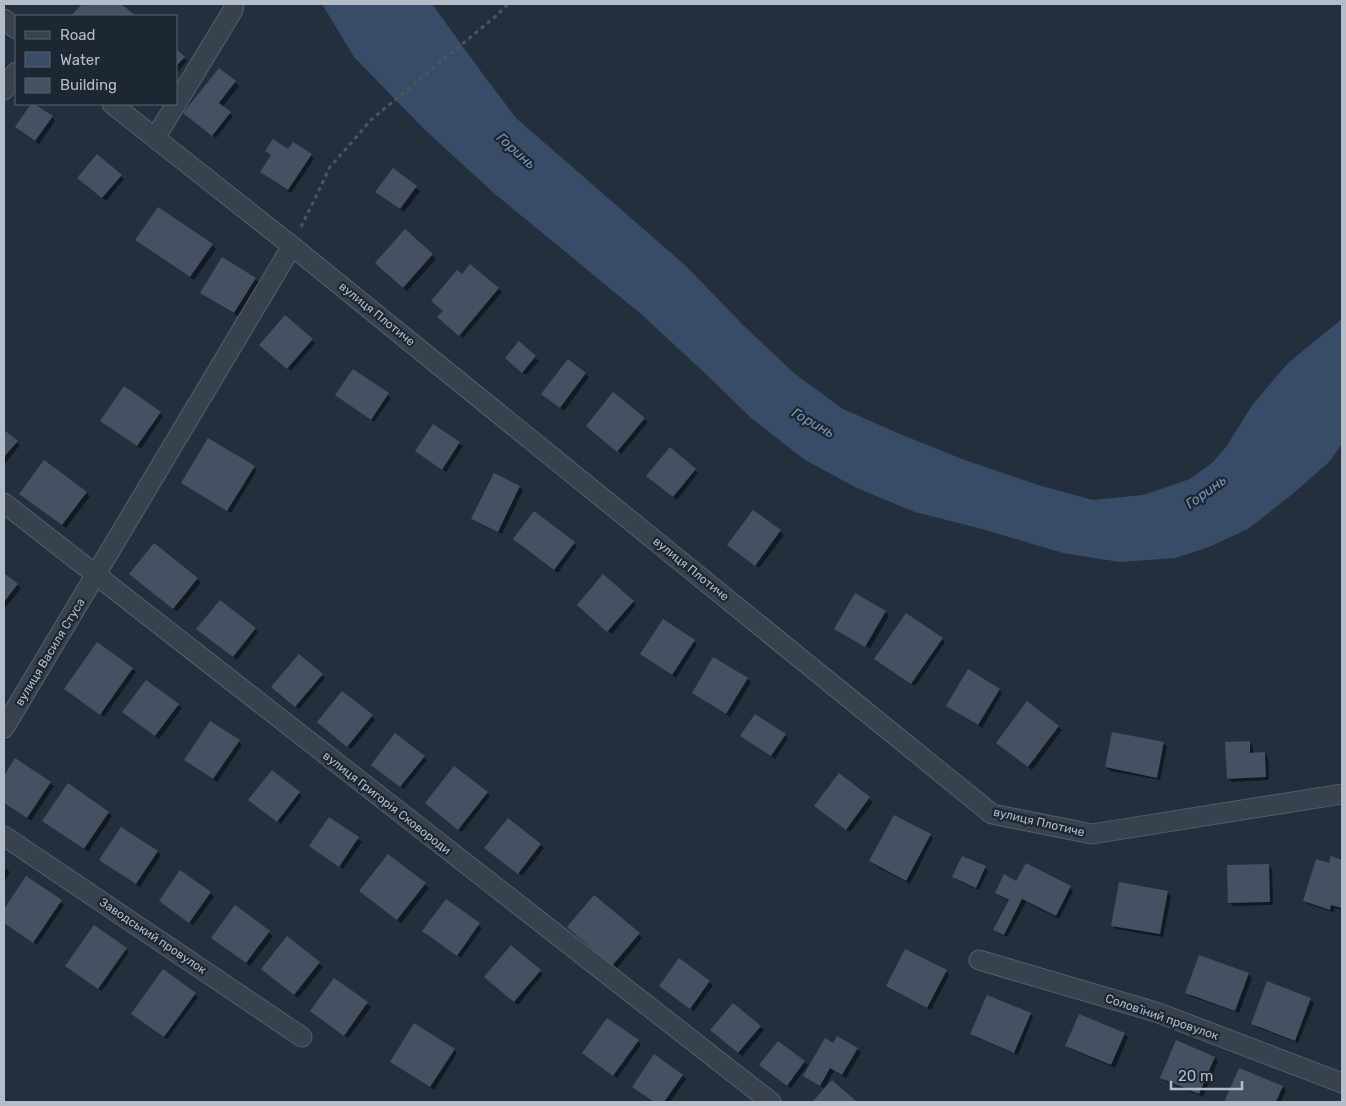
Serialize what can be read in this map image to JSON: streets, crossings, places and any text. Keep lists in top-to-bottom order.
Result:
{
  "streets": {
    "street": [
      "вулиця Плотиче",
      "вулиця Василя Стуса",
      "вулиця Григорія Сковороди",
      "Заводський провулок",
      "Соловʼїний провулок"
    ]
  },
  "crossings": [
    ["вулиця Плотиче", "вулиця Василя Стуса"],
    ["вулиця Василя Стуса", "вулиця Григорія Сковороди"]
  ],
  "water": ["Горинь"],
  "legend": ["Road", "Water", "Building"],
  "scale_bar": "20 m"
}
